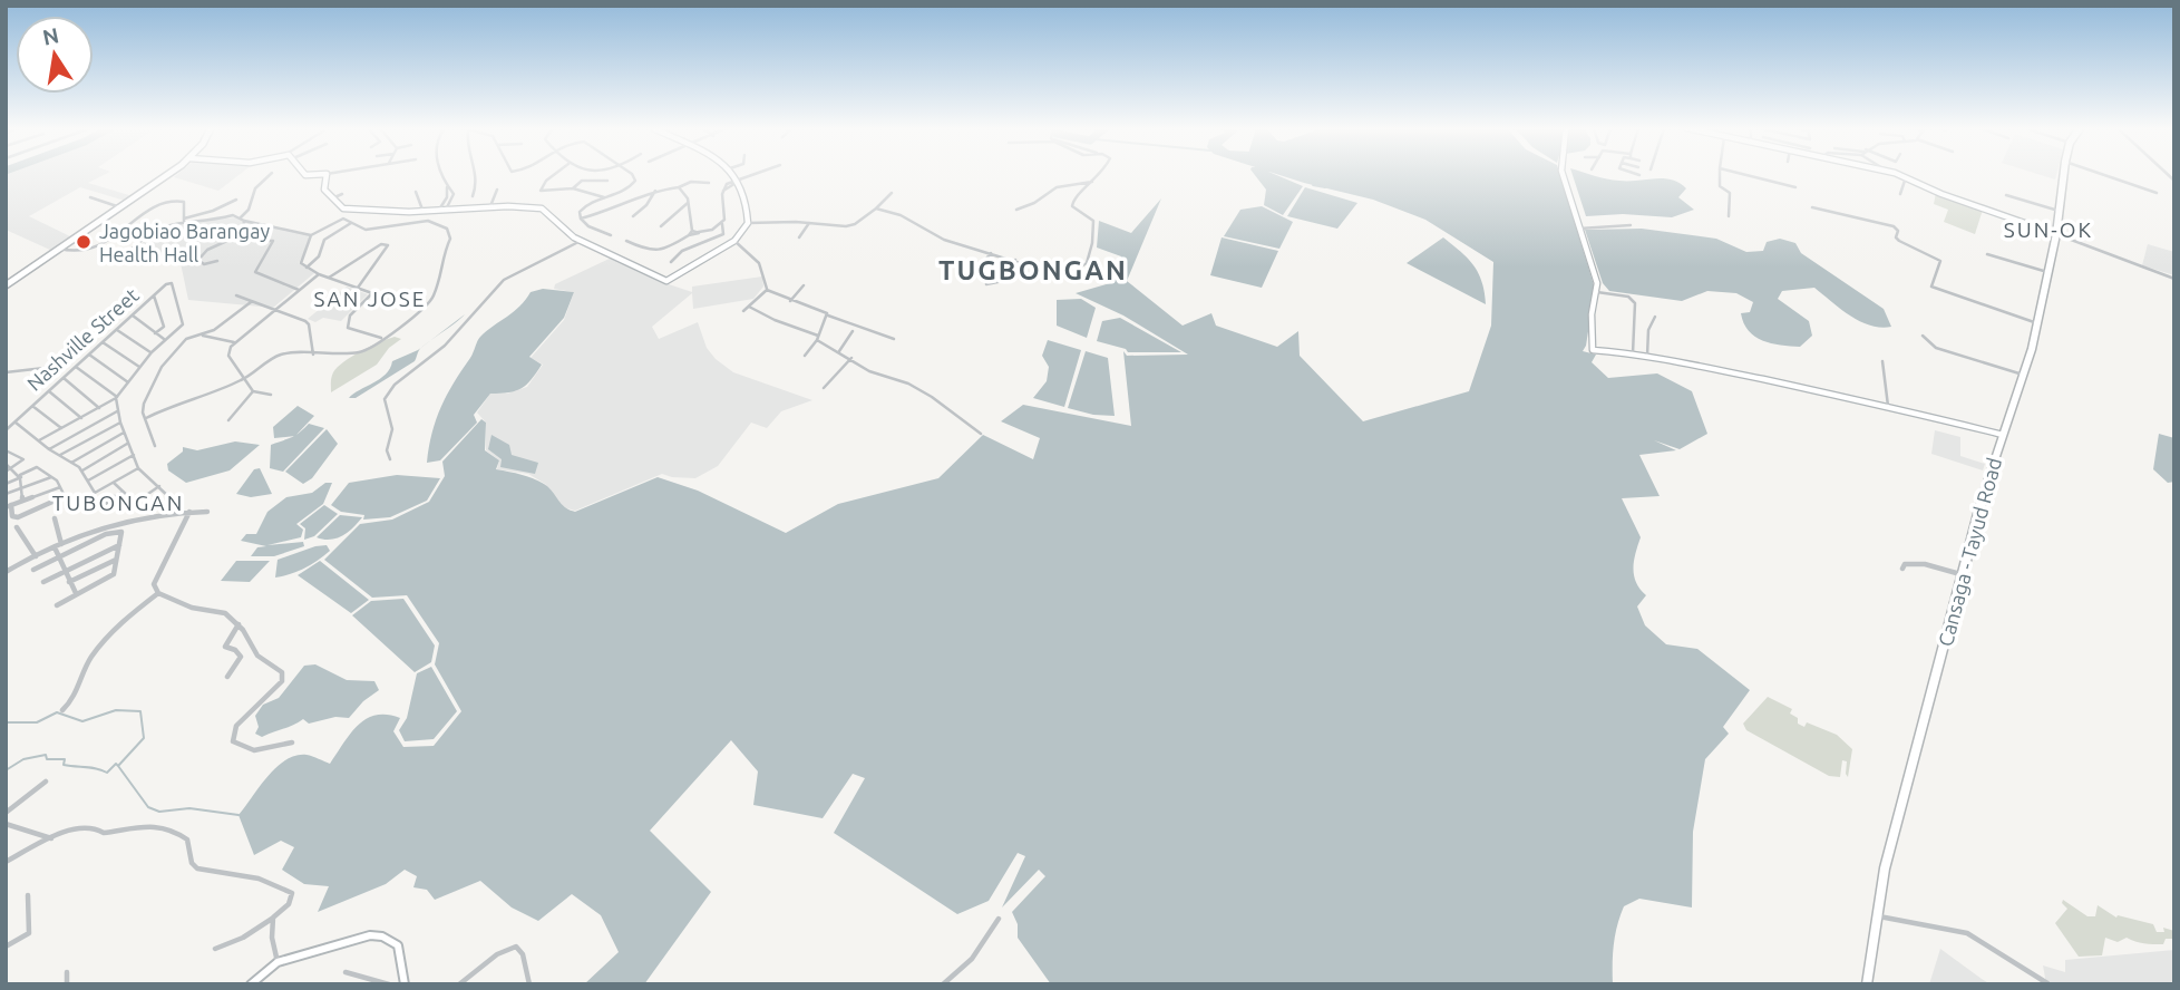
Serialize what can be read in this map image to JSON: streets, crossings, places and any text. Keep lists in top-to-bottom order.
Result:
{
  "streets": {
    "highway": ["Cansaga - Tayud Road"],
    "street": ["Nashville Street"]
  },
  "districts": [
    "SUN-OK",
    "TUGBONGAN",
    "SAN JOSE",
    "TUBONGAN"
  ],
  "places": ["Jagobiao Barangay Health Hall"],
  "north": "top"
}
